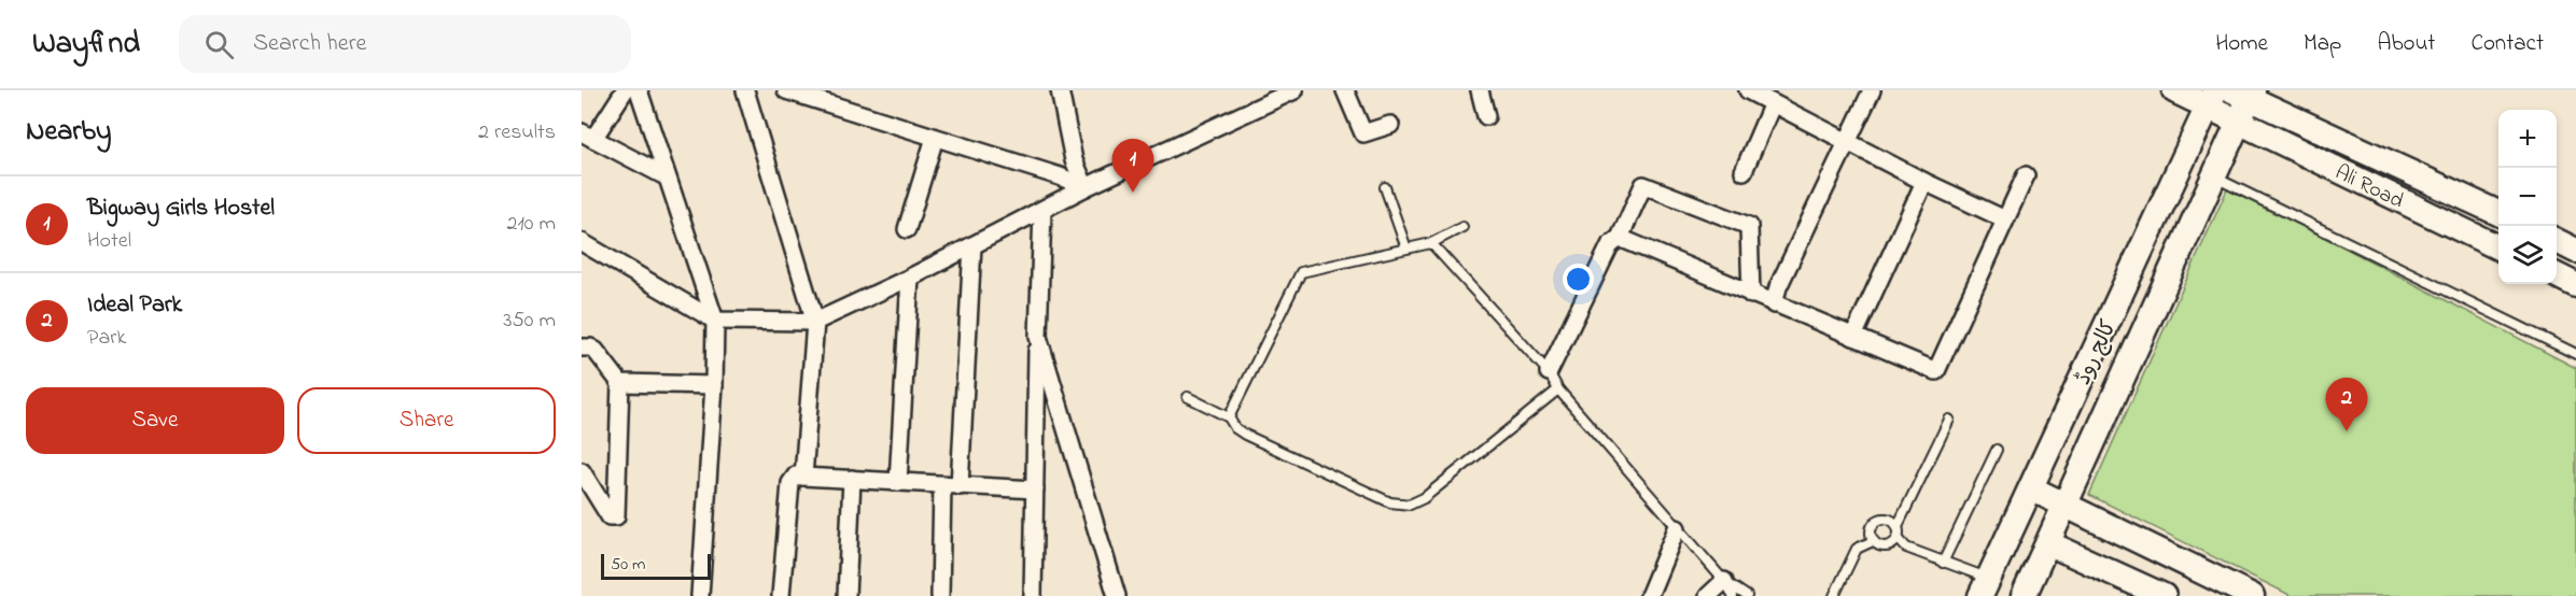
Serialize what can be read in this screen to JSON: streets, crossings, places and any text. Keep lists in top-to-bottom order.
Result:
{
  "streets": {
    "main road": ["Ali Road", "کالج روڈ"]
  },
  "crossings": [
    ["Ali Road", "کالج روڈ"]
  ],
  "scale_bar": "50 m",
  "page": {
    "header": "Wayfind",
    "search": "Search here",
    "nav": [
      "Home",
      "Map",
      "About",
      "Contact"
    ],
    "heading": ["Nearby", "2 results"],
    "map_buttons": ["+", "−"],
    "pins": ["1", "2"],
    "list": [
      {
        "mark": "1",
        "name": "Bigway Girls Hostel",
        "note": "Hotel",
        "value": "210 m"
      },
      {
        "mark": "2",
        "name": "Ideal Park",
        "note": "Park",
        "value": "350 m"
      }
    ],
    "buttons": ["Save", "Share"],
    "scale": "50 m"
  }
}
